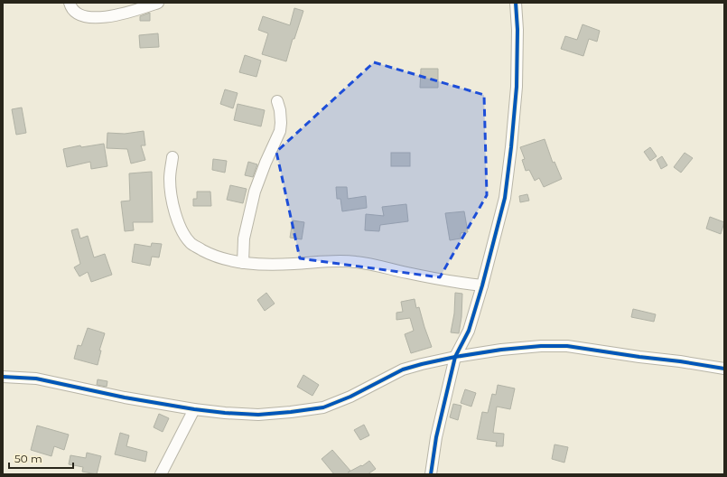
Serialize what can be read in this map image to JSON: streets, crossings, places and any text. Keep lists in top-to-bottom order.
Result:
{
  "scale_bar": "50 m"
}
